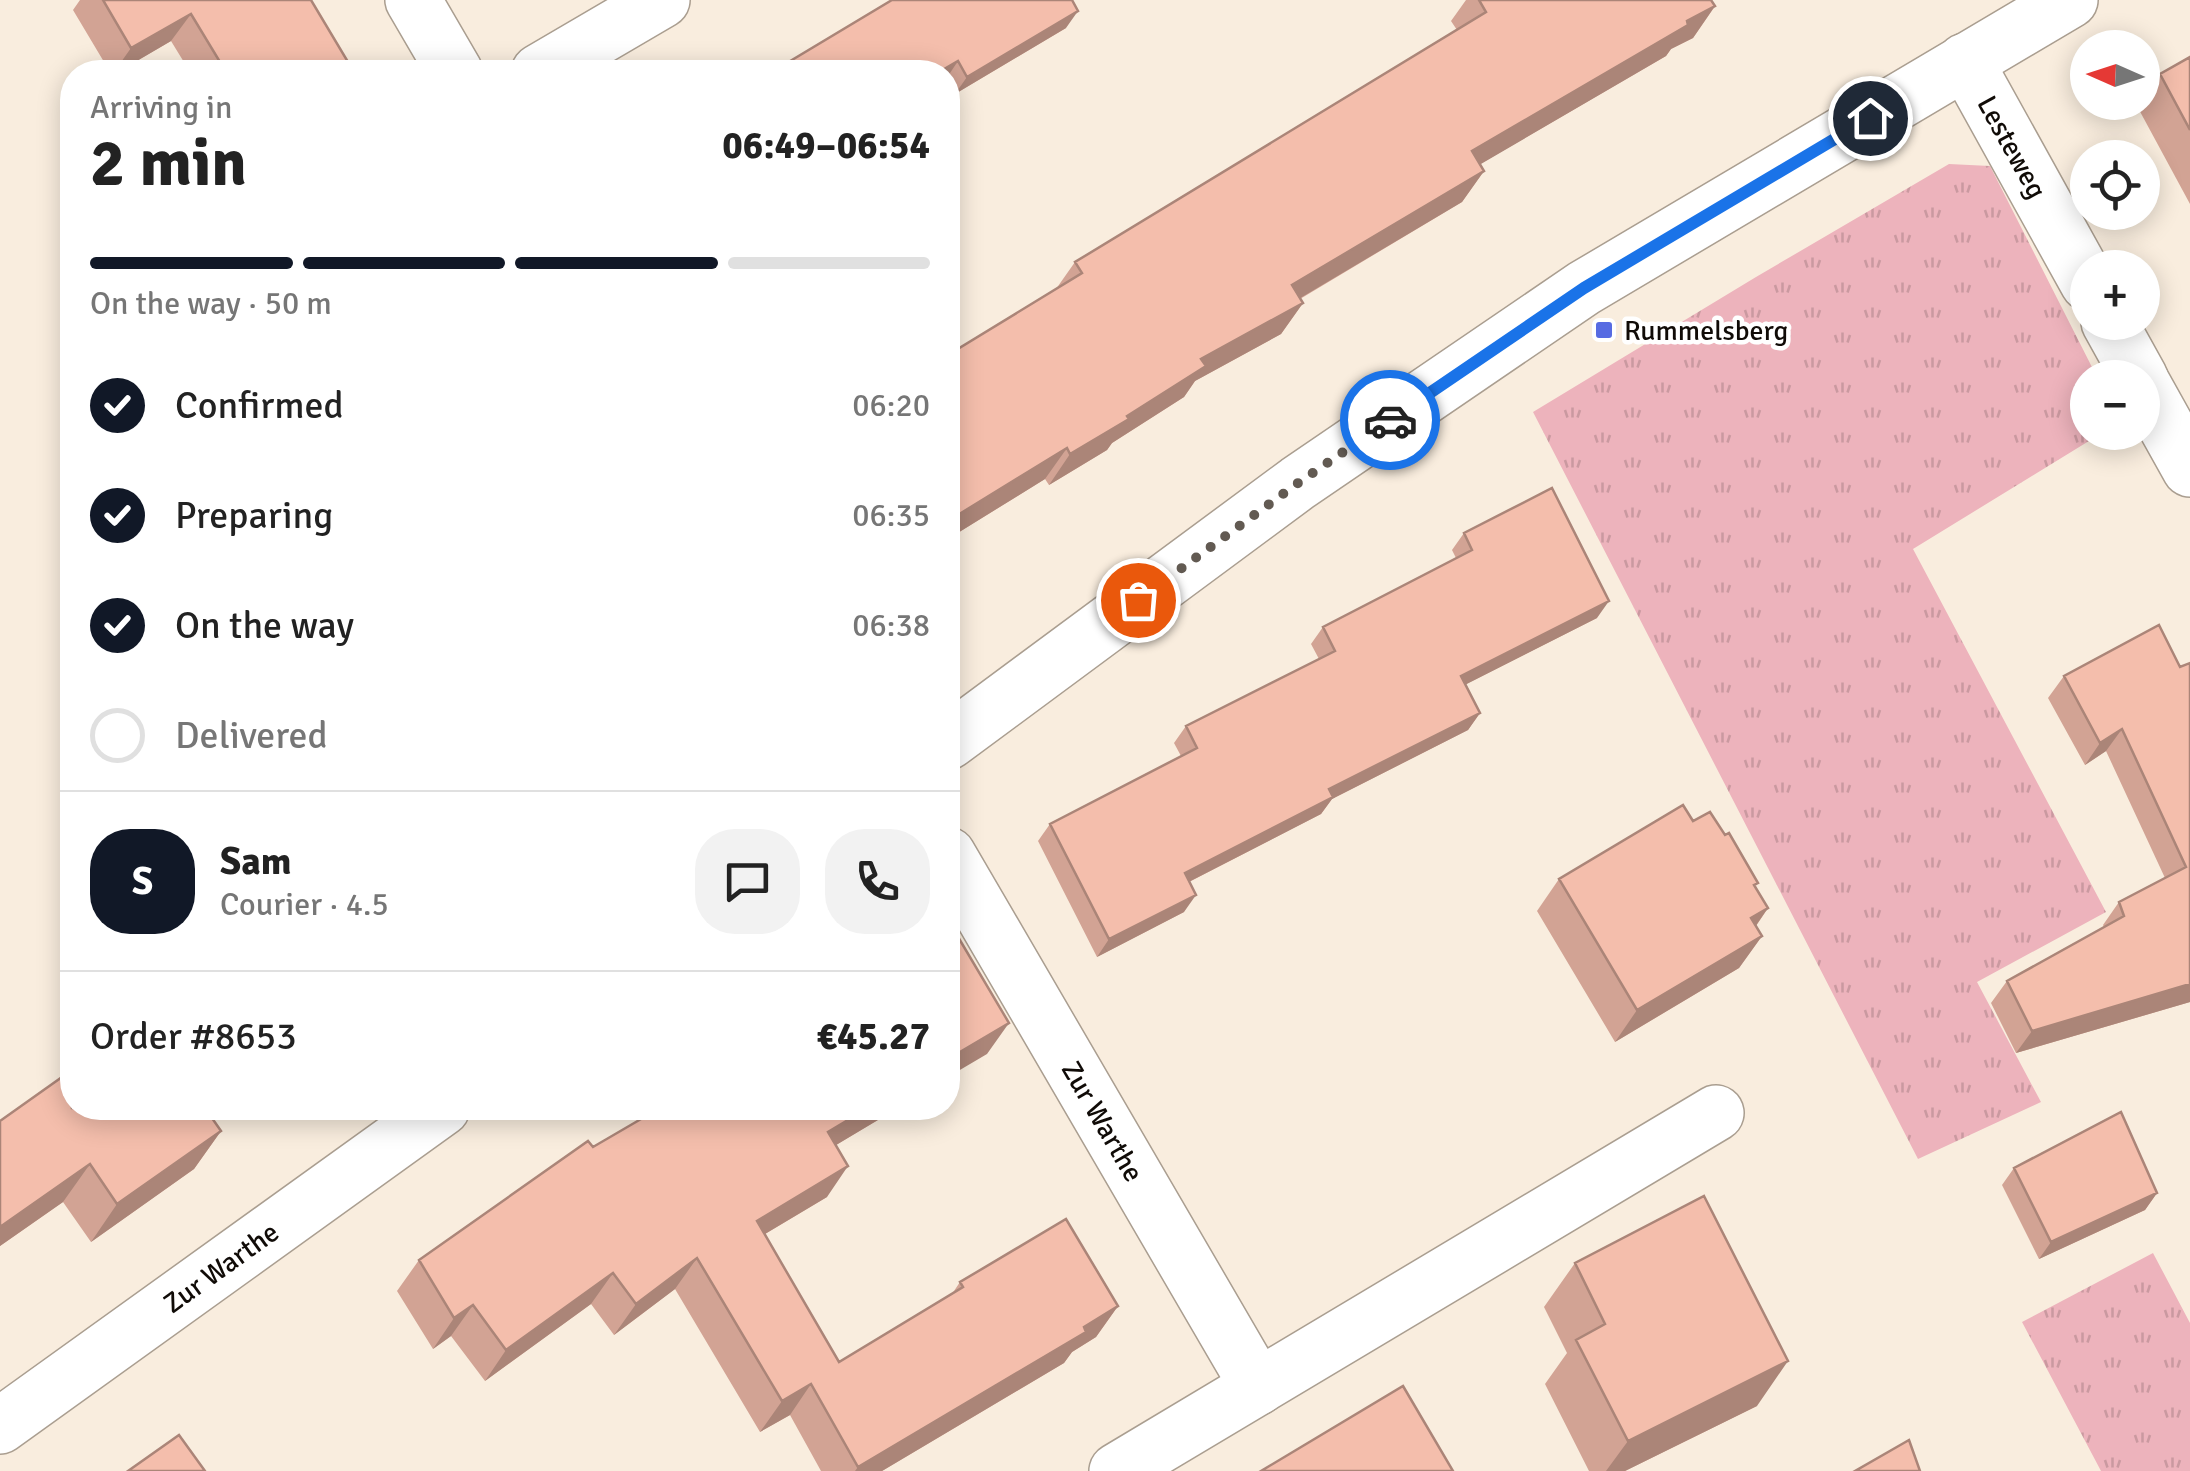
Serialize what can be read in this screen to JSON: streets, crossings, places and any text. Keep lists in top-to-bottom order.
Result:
{
  "streets": {
    "street": ["Lesteweg", "Zur Warthe"]
  },
  "places": {
    "transit": ["Rummelsberg"]
  },
  "north": "left",
  "page": {
    "map_buttons": ["+", "−"],
    "heading": ["2 min", "Arriving in", "06:49–06:54"],
    "panel": [
      "Sam",
      "Courier · 4.5",
      "Order #8653",
      "€45.27"
    ],
    "bar": "On the way · 50 m",
    "list": [
      ["Confirmed", "06:20"],
      ["Preparing", "06:35"],
      ["On the way", "06:38"],
      "Delivered"
    ],
    "round": "S"
  }
}
